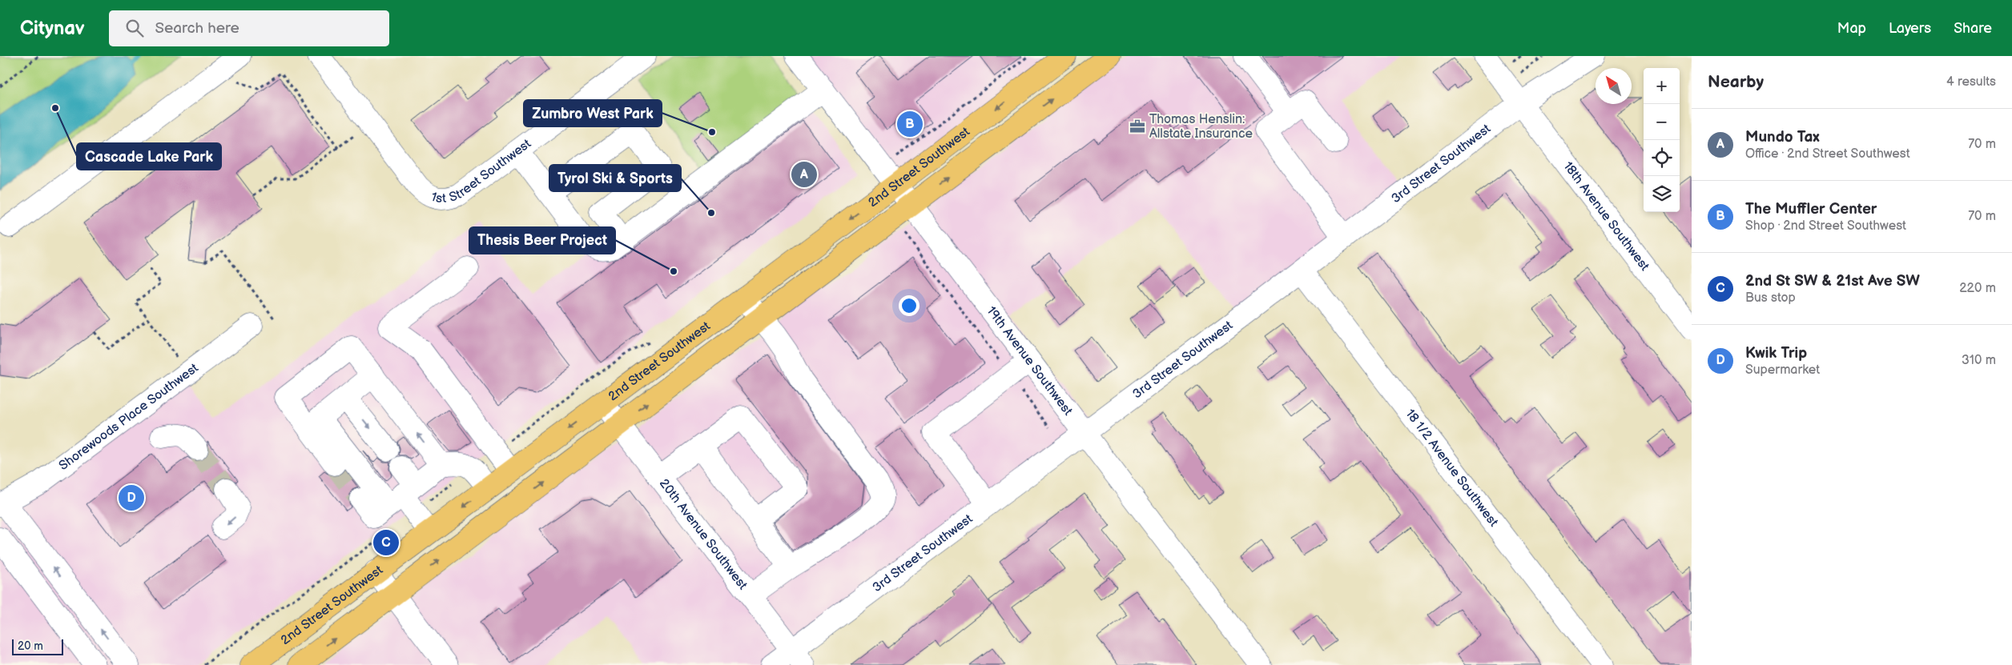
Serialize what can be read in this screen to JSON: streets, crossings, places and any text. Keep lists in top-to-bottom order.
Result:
{
  "streets": {
    "main road": ["2nd Street Southwest"],
    "street": [
      "3rd Street Southwest",
      "1st Street Southwest",
      "18th Avenue Southwest",
      "19th Avenue Southwest",
      "Shorewoods Place Southwest",
      "18 1/2 Avenue Southwest",
      "20th Avenue Southwest"
    ]
  },
  "crossings": [
    ["3rd Street Southwest", "18th Avenue Southwest"],
    ["3rd Street Southwest", "19th Avenue Southwest"],
    ["3rd Street Southwest", "18 1/2 Avenue Southwest"],
    ["3rd Street Southwest", "20th Avenue Southwest"],
    ["2nd Street Southwest", "19th Avenue Southwest"],
    ["2nd Street Southwest", "20th Avenue Southwest"]
  ],
  "places": {
    "other": [
      "Cascade Lake Park",
      "Zumbro West Park",
      "Tyrol Ski & Sports",
      "Thesis Beer Project"
    ],
    "office": ["Thomas Henslin: Allstate Insurance"]
  },
  "scale_bar": "20 m",
  "north": "top left",
  "page": {
    "header": "Citynav",
    "search": "Search here",
    "nav": ["Map", "Layers", "Share"],
    "heading": ["Nearby", "4 results"],
    "map_buttons": ["+", "−"],
    "list": [
      {
        "mark": "A",
        "name": "Mundo Tax",
        "note": "Office · 2nd Street Southwest",
        "value": "70 m"
      },
      {
        "mark": "B",
        "name": "The Muffler Center",
        "note": "Shop · 2nd Street Southwest",
        "value": "70 m"
      },
      {
        "mark": "C",
        "name": "2nd St SW & 21st Ave SW",
        "note": "Bus stop",
        "value": "220 m"
      },
      {
        "mark": "D",
        "name": "Kwik Trip",
        "note": "Supermarket",
        "value": "310 m"
      }
    ],
    "pins": [
      "B",
      "A",
      "D",
      "C"
    ],
    "scale": "20 m"
  }
}
